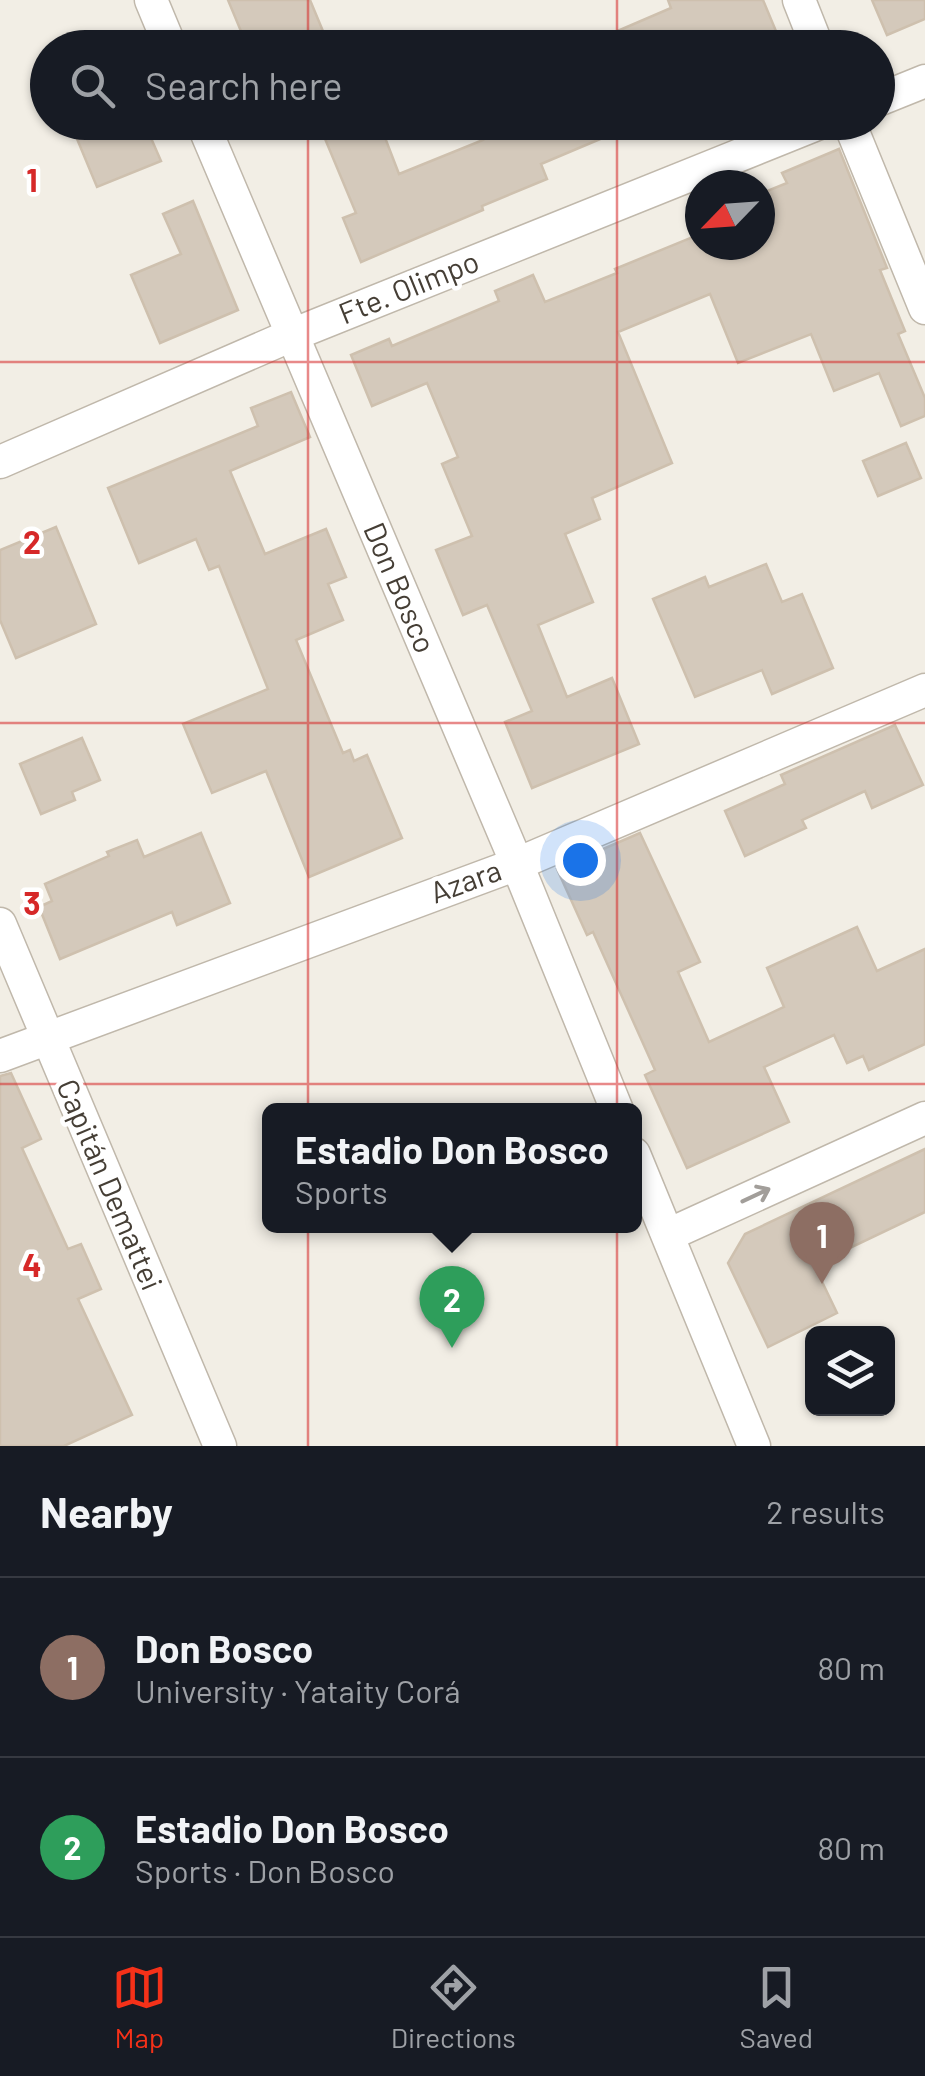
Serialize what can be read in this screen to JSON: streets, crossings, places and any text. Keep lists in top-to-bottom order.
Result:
{
  "streets": {
    "street": [
      "Fte. Olimpo",
      "Don Bosco",
      "Azara",
      "Capitán Demattei"
    ]
  },
  "crossings": [
    ["Fte. Olimpo", "Don Bosco"],
    ["Don Bosco", "Azara"],
    ["Azara", "Capitán Demattei"]
  ],
  "north": "bottom left",
  "page": {
    "search": "Search here",
    "popup": ["Estadio Don Bosco", "Sports"],
    "pins": ["1", "2"],
    "heading": ["Nearby", "2 results"],
    "list": [
      {
        "mark": "1",
        "name": "Don Bosco",
        "note": "University · Yataity Corá",
        "value": "80 m"
      },
      {
        "mark": "2",
        "name": "Estadio Don Bosco",
        "note": "Sports · Don Bosco",
        "value": "80 m"
      }
    ],
    "nav": ["Map", "Directions", "Saved"]
  },
  "grid": {
    "rows": [
      "1",
      "2",
      "3",
      "4"
    ]
  }
}
